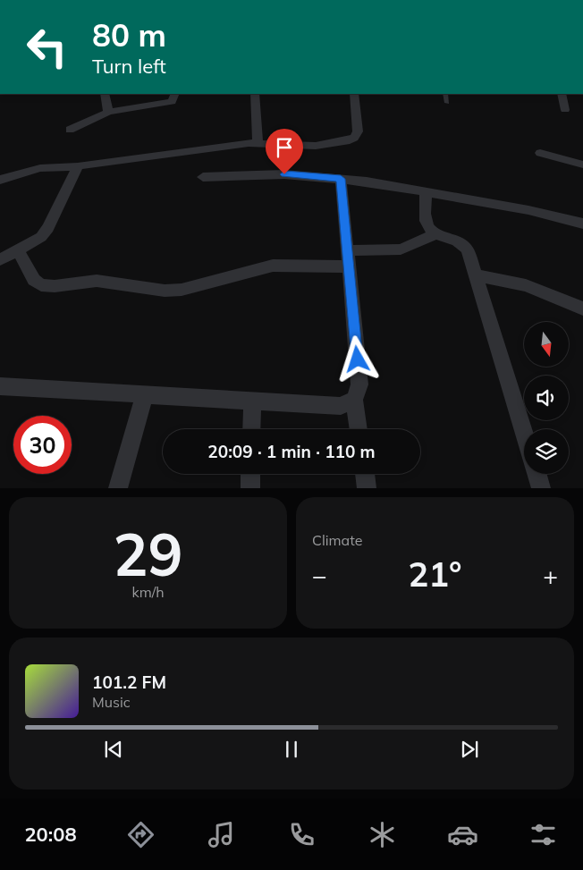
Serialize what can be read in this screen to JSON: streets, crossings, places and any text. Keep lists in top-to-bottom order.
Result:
{
  "north": "bottom",
  "page": {
    "turn": ["80 m", "Turn left"],
    "limit": "30",
    "trip": "20:09 · 1 min · 110 m",
    "tile": [
      ["29", "km/h"],
      "Climate"
    ],
    "heat": ["−", "21°", "+"],
    "song": ["101.2 FM", "Music"],
    "tabs": "20:08"
  }
}
